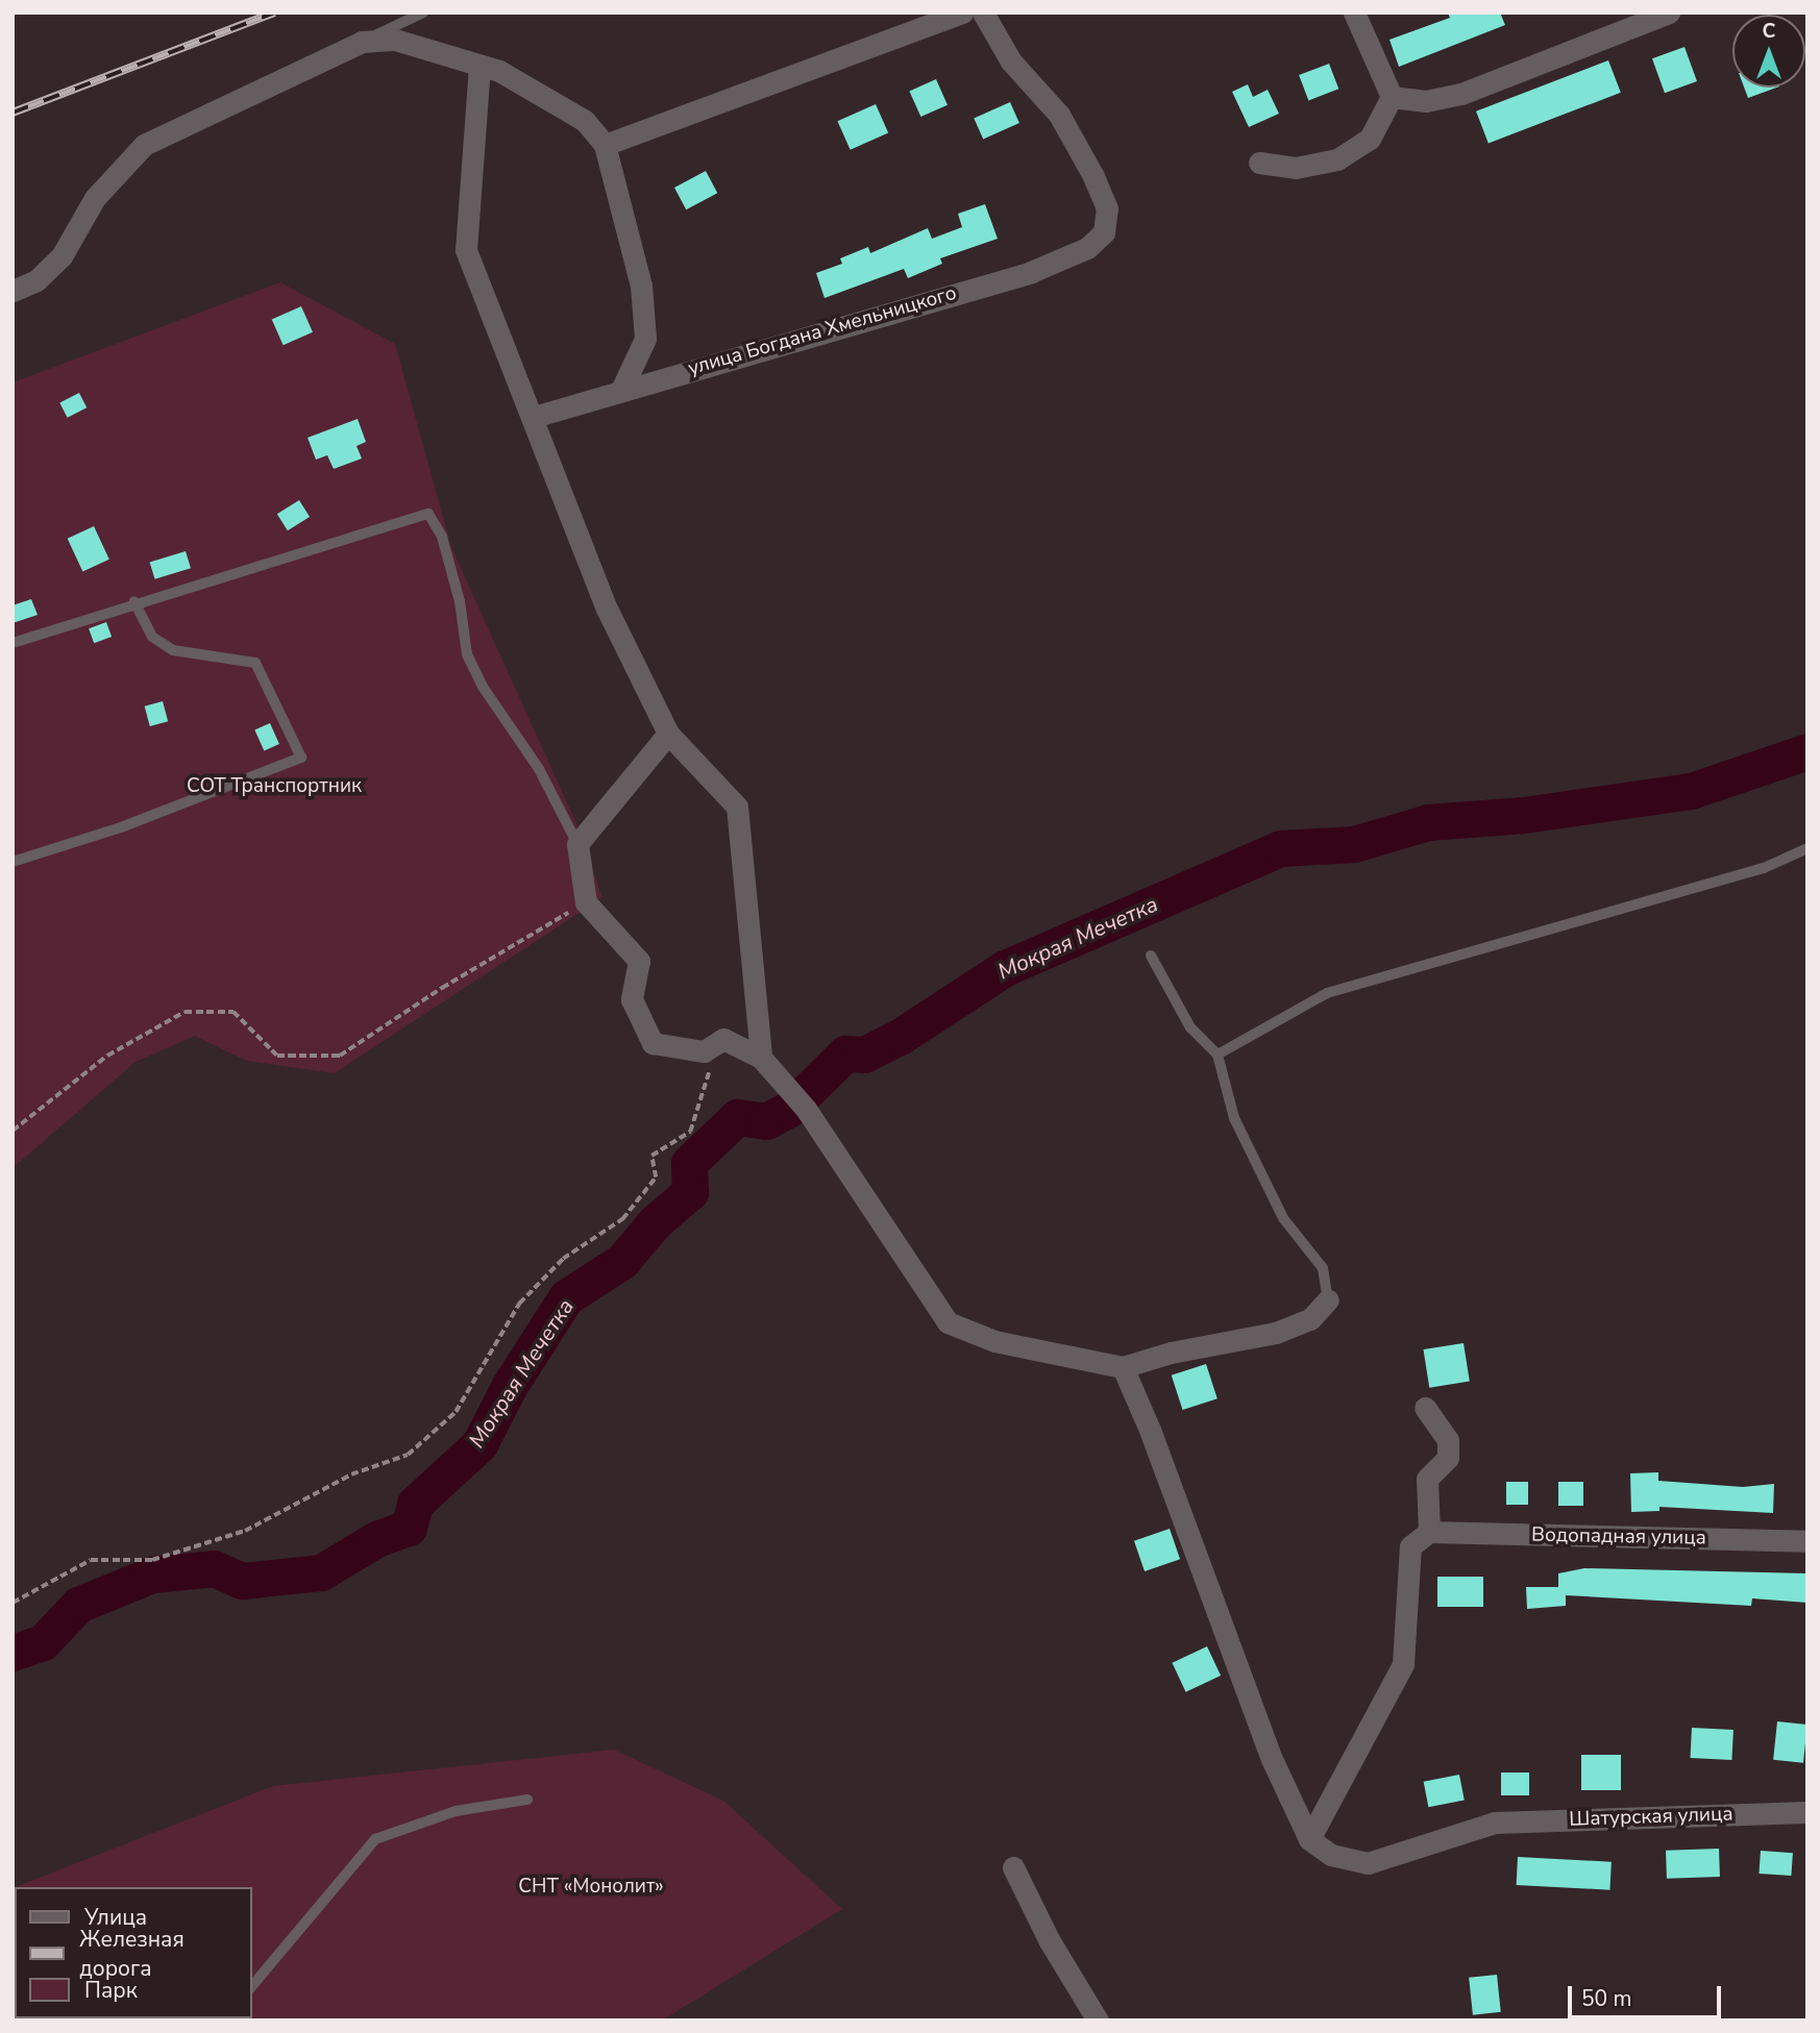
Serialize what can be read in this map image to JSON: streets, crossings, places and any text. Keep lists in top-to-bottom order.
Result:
{
  "streets": {
    "street": ["улица Богдана Хмельницкого", "Водопадная улица", "Шатурская улица"]
  },
  "water": ["Мокрая Мечетка"],
  "parks": ["СОТ Транспортник", "СНТ «Монолит»"],
  "legend": ["Улица", "Железная дорога", "Парк"],
  "scale_bar": "50 m",
  "north": "top"
}
